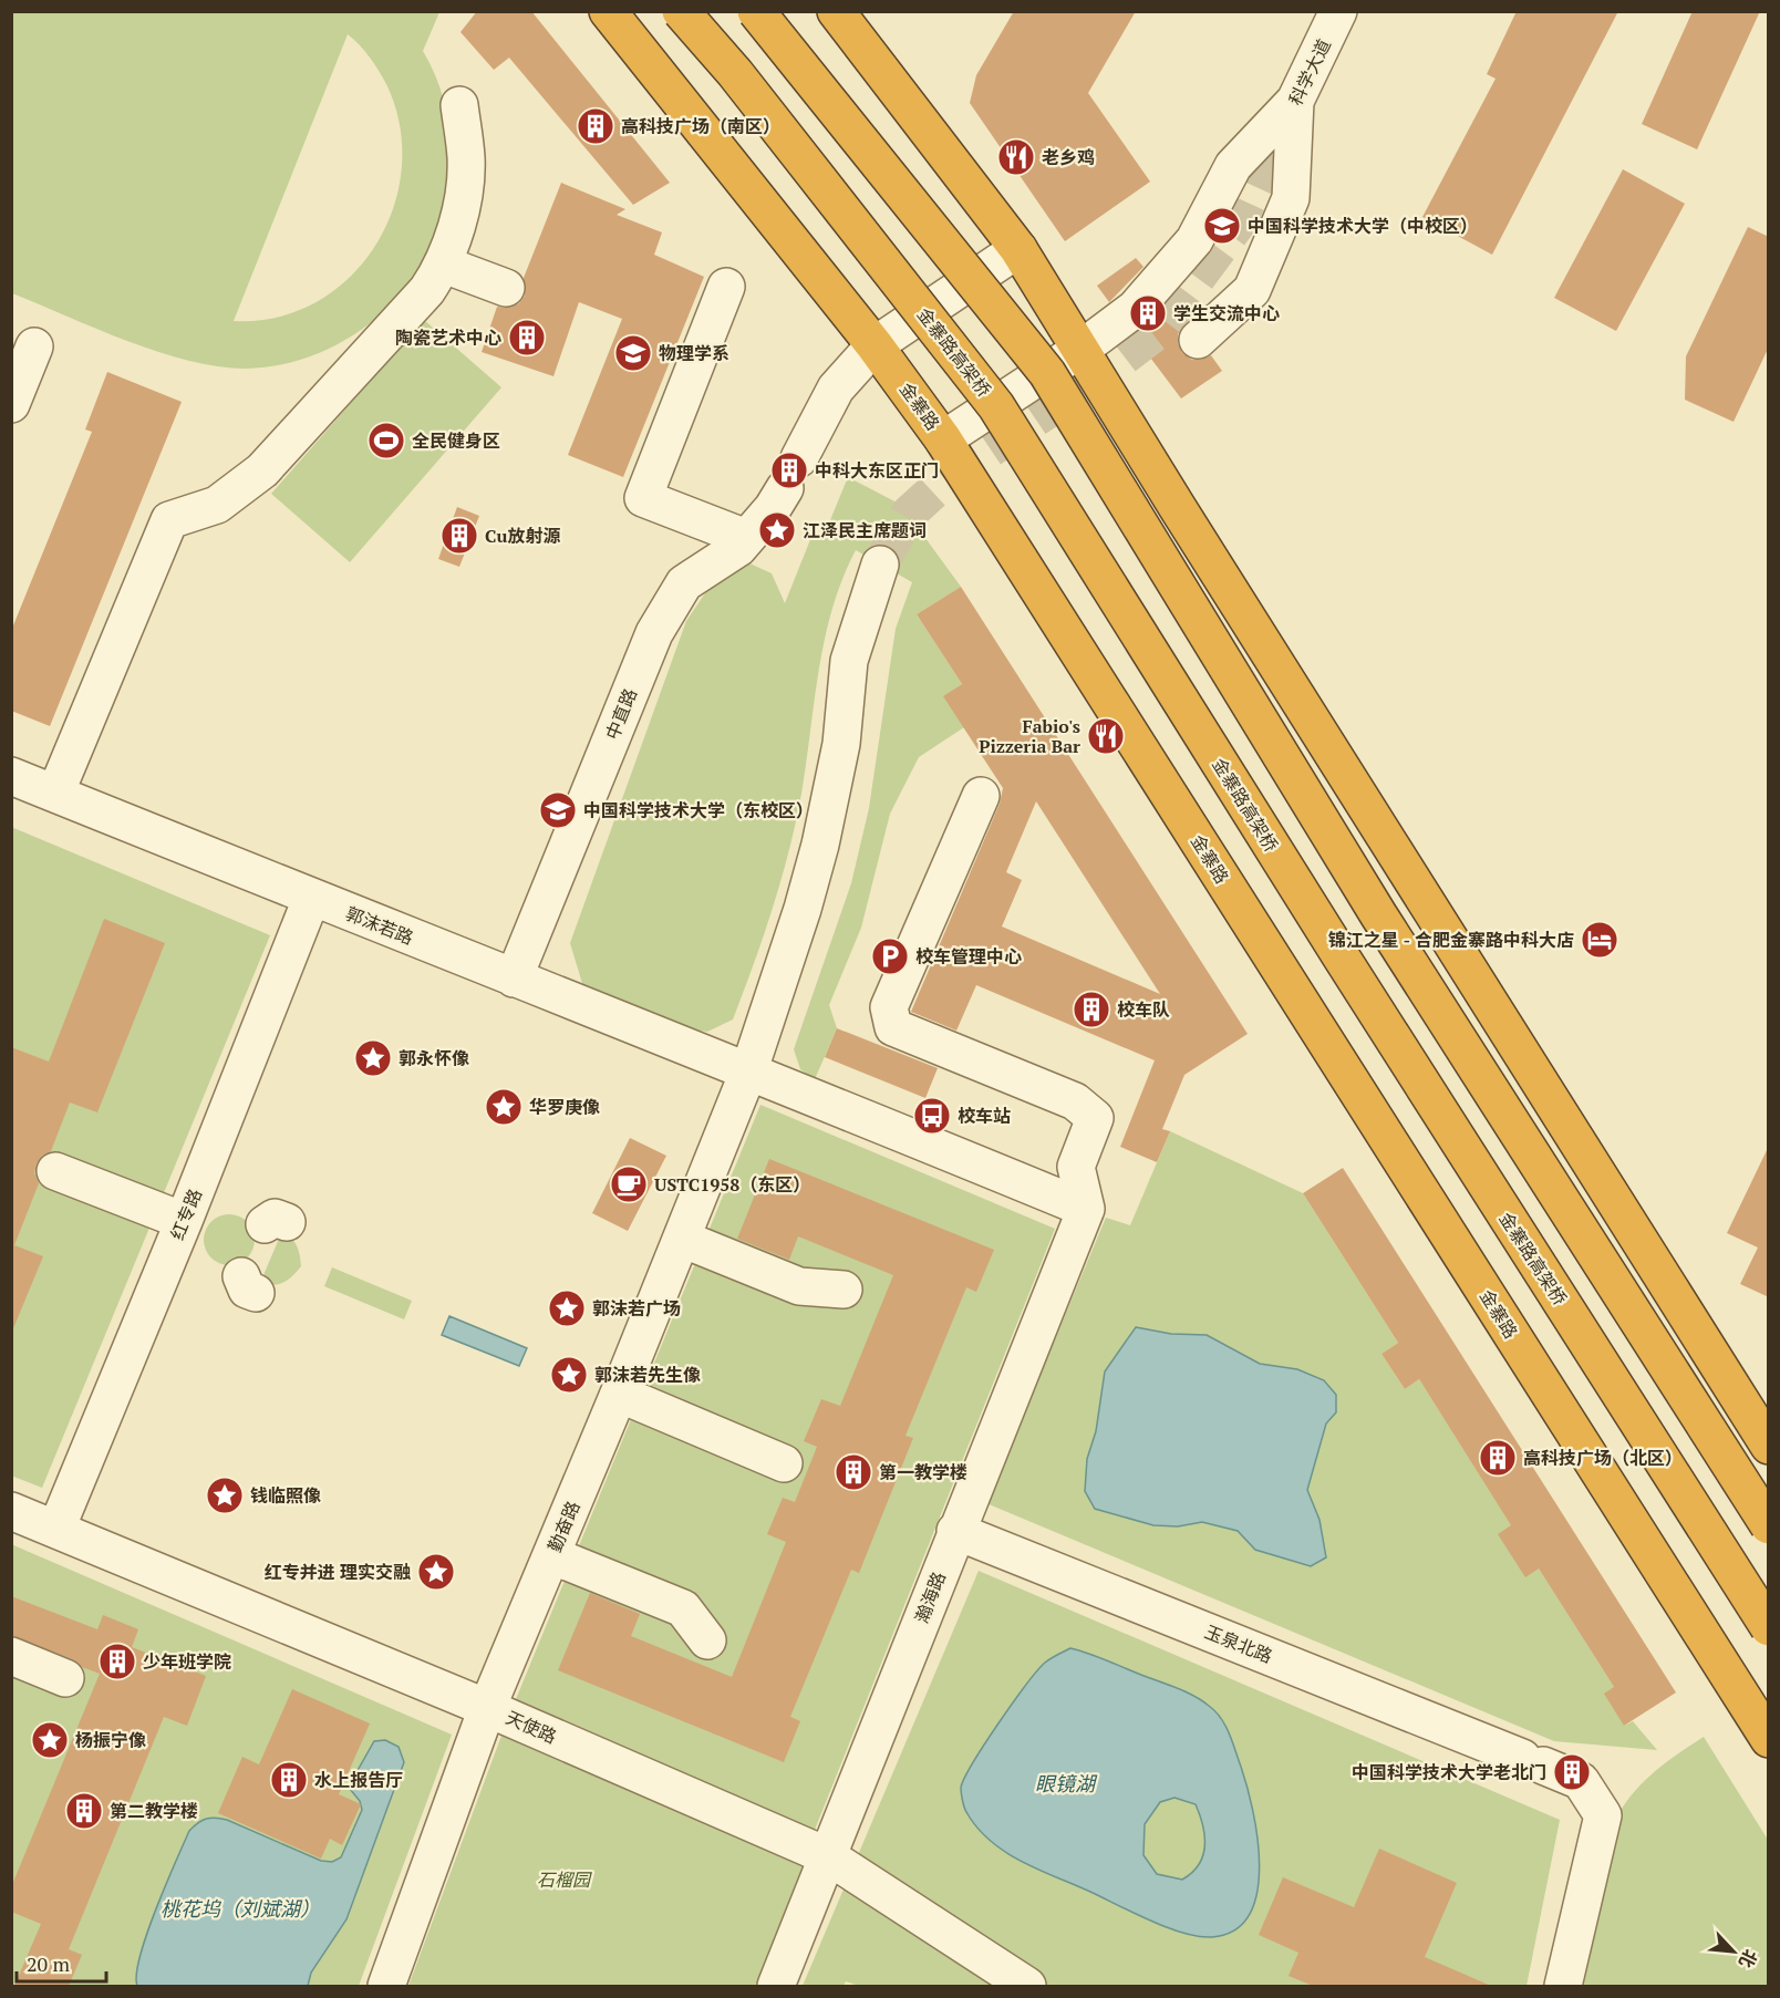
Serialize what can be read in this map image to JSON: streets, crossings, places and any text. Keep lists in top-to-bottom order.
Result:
{
  "streets": {
    "highway": ["金寨路高架桥", "金寨路"],
    "street": [
      "科学大道",
      "中直路",
      "郭沫若路",
      "红专路",
      "勤奋路",
      "瀚海路",
      "玉泉北路",
      "天使路"
    ]
  },
  "crossings": [
    ["金寨路", "中直路"],
    ["中直路", "郭沫若路"],
    ["郭沫若路", "红专路"],
    ["郭沫若路", "勤奋路"],
    ["郭沫若路", "瀚海路"],
    ["红专路", "天使路"],
    ["勤奋路", "天使路"],
    ["瀚海路", "玉泉北路"],
    ["瀚海路", "天使路"]
  ],
  "water": ["眼镜湖", "桃花坞（刘斌湖）"],
  "parks": ["石榴园"],
  "places": {
    "building": [
      "高科技广场（南区）",
      "学生交流中心",
      "陶瓷艺术中心",
      "中科大东区正门",
      "Cu放射源",
      "校车队",
      "高科技广场（北区）",
      "第一教学楼",
      "少年班学院",
      "中国科学技术大学老北门",
      "水上报告厅",
      "第二教学楼"
    ],
    "restaurant": ["老乡鸡", "Fabio's Pizzeria Bar"],
    "school or university": ["中国科学技术大学（中校区）", "物理学系", "中国科学技术大学（东校区）"],
    "sports": ["全民健身区"],
    "place": [
      "江泽民主席题词",
      "郭永怀像",
      "华罗庚像",
      "郭沫若广场",
      "郭沫若先生像",
      "钱临照像",
      "红专并进 理实交融",
      "杨振宁像"
    ],
    "hotel": ["锦江之星 - 合肥金寨路中科大店"],
    "parking": ["校车管理中心"],
    "bus stop": ["校车站"],
    "cafe": ["USTC1958（东区）"]
  },
  "scale_bar": "20 m",
  "north": "bottom right"
}
